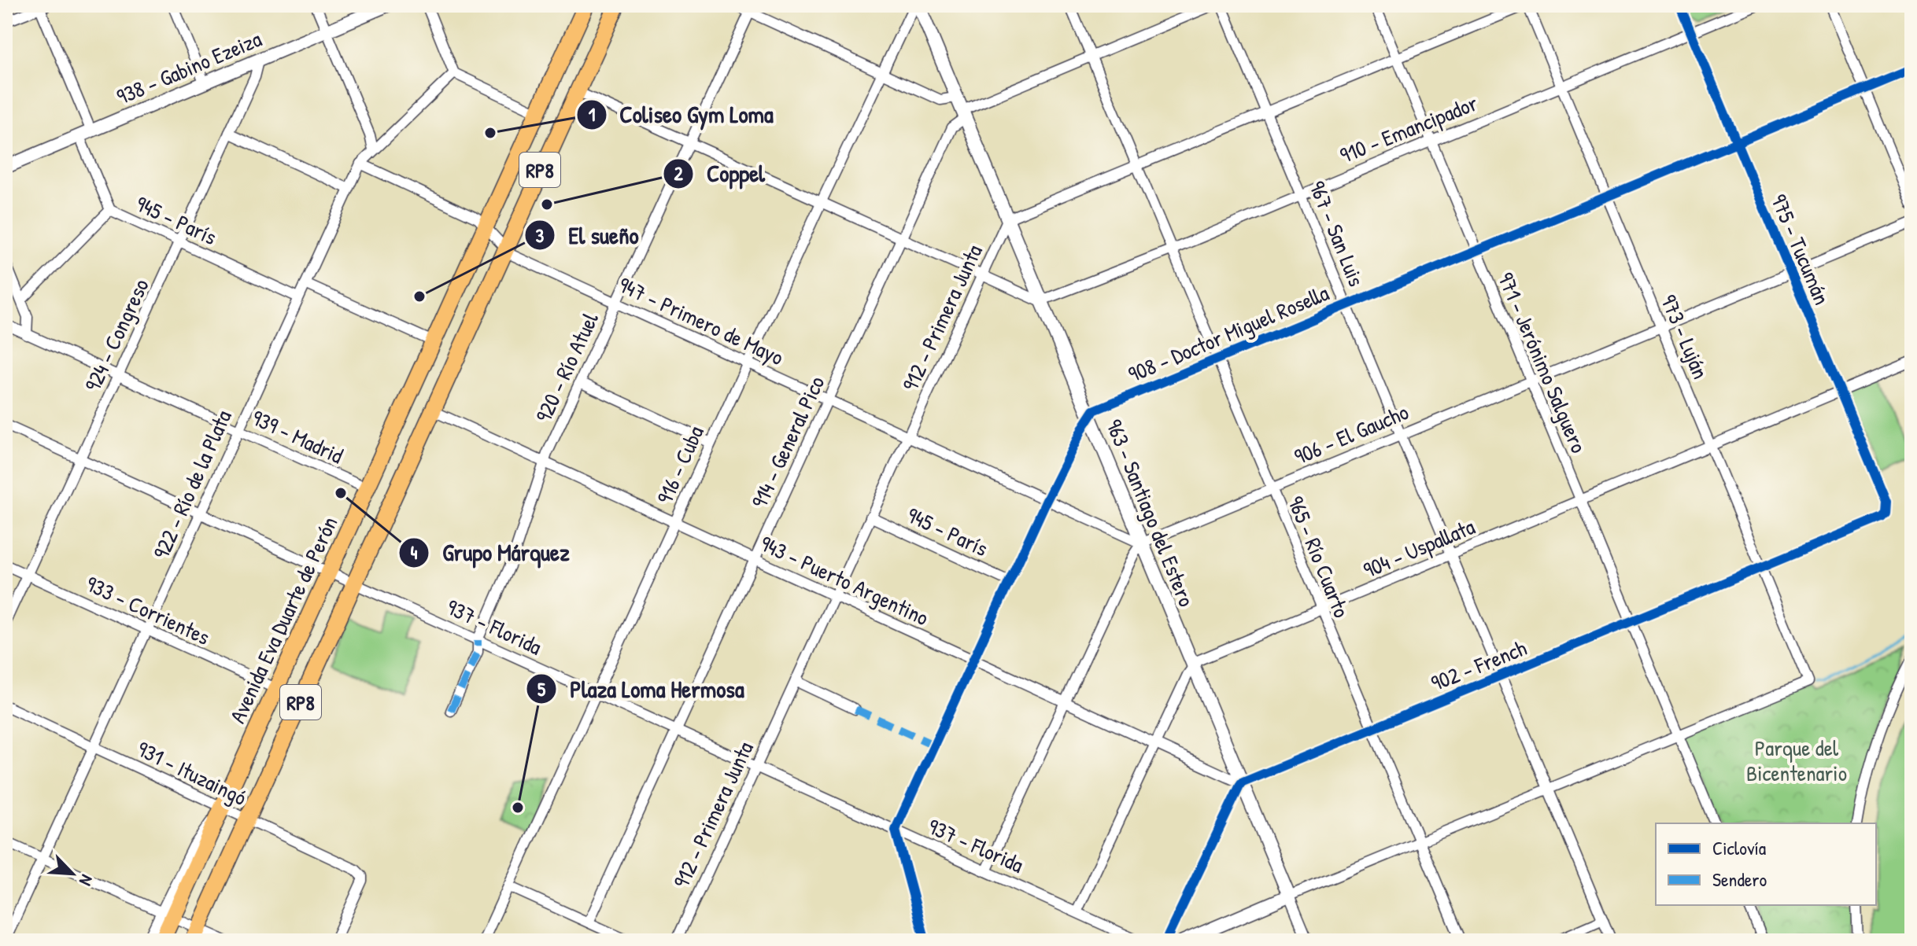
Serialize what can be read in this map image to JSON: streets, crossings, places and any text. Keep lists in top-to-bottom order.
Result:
{
  "streets": {
    "main road": ["RP8", "Avenida Eva Duarte de Perón"],
    "street": [
      "938 - Gabino Ezeiza",
      "910 - Emancipador",
      "945 - París",
      "967 - San Luis",
      "975 - Tucumán",
      "912 - Primera Junta",
      "947 - Primero de Mayo",
      "908 - Doctor Miguel Rosella",
      "924 - Congreso",
      "973 - Luján",
      "971 - Jerónimo Salguero",
      "920 - Río Atuel",
      "906 - El Gaucho",
      "939 - Madrid",
      "914 - General Pico",
      "916 - Cuba",
      "922 - Río de la Plata",
      "963 - Santiago del Estero",
      "904 - Uspallata",
      "965 - Río Cuarto",
      "943 - Puerto Argentino",
      "933 - Corrientes",
      "937 - Florida",
      "902 - French",
      "931 - Ituzaingó"
    ]
  },
  "crossings": [
    ["938 - Gabino Ezeiza", "945 - París"],
    ["938 - Gabino Ezeiza", "924 - Congreso"],
    ["910 - Emancipador", "967 - San Luis"],
    ["910 - Emancipador", "975 - Tucumán"],
    ["910 - Emancipador", "973 - Luján"],
    ["910 - Emancipador", "971 - Jerónimo Salguero"],
    ["910 - Emancipador", "963 - Santiago del Estero"],
    ["910 - Emancipador", "965 - Río Cuarto"],
    ["RP8", "947 - Primero de Mayo"],
    ["RP8", "943 - Puerto Argentino"],
    ["RP8", "937 - Florida"],
    ["RP8", "931 - Ituzaingó"],
    ["945 - París", "912 - Primera Junta"],
    ["945 - París", "924 - Congreso"],
    ["945 - París", "922 - Río de la Plata"],
    ["967 - San Luis", "908 - Doctor Miguel Rosella"],
    ["967 - San Luis", "906 - El Gaucho"],
    ["967 - San Luis", "904 - Uspallata"],
    ["967 - San Luis", "902 - French"],
    ["975 - Tucumán", "908 - Doctor Miguel Rosella"],
    ["975 - Tucumán", "906 - El Gaucho"],
    ["975 - Tucumán", "904 - Uspallata"],
    ["975 - Tucumán", "902 - French"],
    ["912 - Primera Junta", "947 - Primero de Mayo"],
    ["912 - Primera Junta", "963 - Santiago del Estero"],
    ["912 - Primera Junta", "943 - Puerto Argentino"],
    ["912 - Primera Junta", "937 - Florida"],
    ["947 - Primero de Mayo", "920 - Río Atuel"],
    ["947 - Primero de Mayo", "906 - El Gaucho"],
    ["947 - Primero de Mayo", "914 - General Pico"],
    ["947 - Primero de Mayo", "916 - Cuba"],
    ["947 - Primero de Mayo", "922 - Río de la Plata"],
    ["947 - Primero de Mayo", "963 - Santiago del Estero"],
    ["947 - Primero de Mayo", "Avenida Eva Duarte de Perón"],
    ["908 - Doctor Miguel Rosella", "973 - Luján"],
    ["908 - Doctor Miguel Rosella", "971 - Jerónimo Salguero"],
    ["908 - Doctor Miguel Rosella", "963 - Santiago del Estero"],
    ["908 - Doctor Miguel Rosella", "965 - Río Cuarto"],
    ["924 - Congreso", "939 - Madrid"],
    ["924 - Congreso", "933 - Corrientes"],
    ["924 - Congreso", "937 - Florida"],
    ["973 - Luján", "971 - Jerónimo Salguero"],
    ["973 - Luján", "906 - El Gaucho"],
    ["973 - Luján", "904 - Uspallata"],
    ["973 - Luján", "902 - French"],
    ["971 - Jerónimo Salguero", "906 - El Gaucho"],
    ["971 - Jerónimo Salguero", "904 - Uspallata"],
    ["971 - Jerónimo Salguero", "902 - French"],
    ["920 - Río Atuel", "943 - Puerto Argentino"],
    ["920 - Río Atuel", "937 - Florida"],
    ["906 - El Gaucho", "963 - Santiago del Estero"],
    ["906 - El Gaucho", "965 - Río Cuarto"],
    ["939 - Madrid", "922 - Río de la Plata"],
    ["939 - Madrid", "Avenida Eva Duarte de Perón"],
    ["914 - General Pico", "963 - Santiago del Estero"],
    ["914 - General Pico", "965 - Río Cuarto"],
    ["914 - General Pico", "943 - Puerto Argentino"],
    ["914 - General Pico", "937 - Florida"],
    ["916 - Cuba", "963 - Santiago del Estero"],
    ["916 - Cuba", "943 - Puerto Argentino"],
    ["916 - Cuba", "937 - Florida"],
    ["922 - Río de la Plata", "933 - Corrientes"],
    ["922 - Río de la Plata", "937 - Florida"],
    ["922 - Río de la Plata", "931 - Ituzaingó"],
    ["963 - Santiago del Estero", "904 - Uspallata"],
    ["963 - Santiago del Estero", "943 - Puerto Argentino"],
    ["963 - Santiago del Estero", "902 - French"],
    ["904 - Uspallata", "965 - Río Cuarto"],
    ["965 - Río Cuarto", "902 - French"],
    ["943 - Puerto Argentino", "902 - French"],
    ["933 - Corrientes", "Avenida Eva Duarte de Perón"],
    ["Avenida Eva Duarte de Perón", "937 - Florida"],
    ["Avenida Eva Duarte de Perón", "931 - Ituzaingó"]
  ],
  "parks": ["Parque del Bicentenario"],
  "places": [
    "Coliseo Gym Loma",
    "Coppel",
    "El sueño",
    "Grupo Márquez",
    "Plaza Loma Hermosa"
  ],
  "legend": ["Ciclovía", "Sendero"],
  "north": "bottom right"
}
